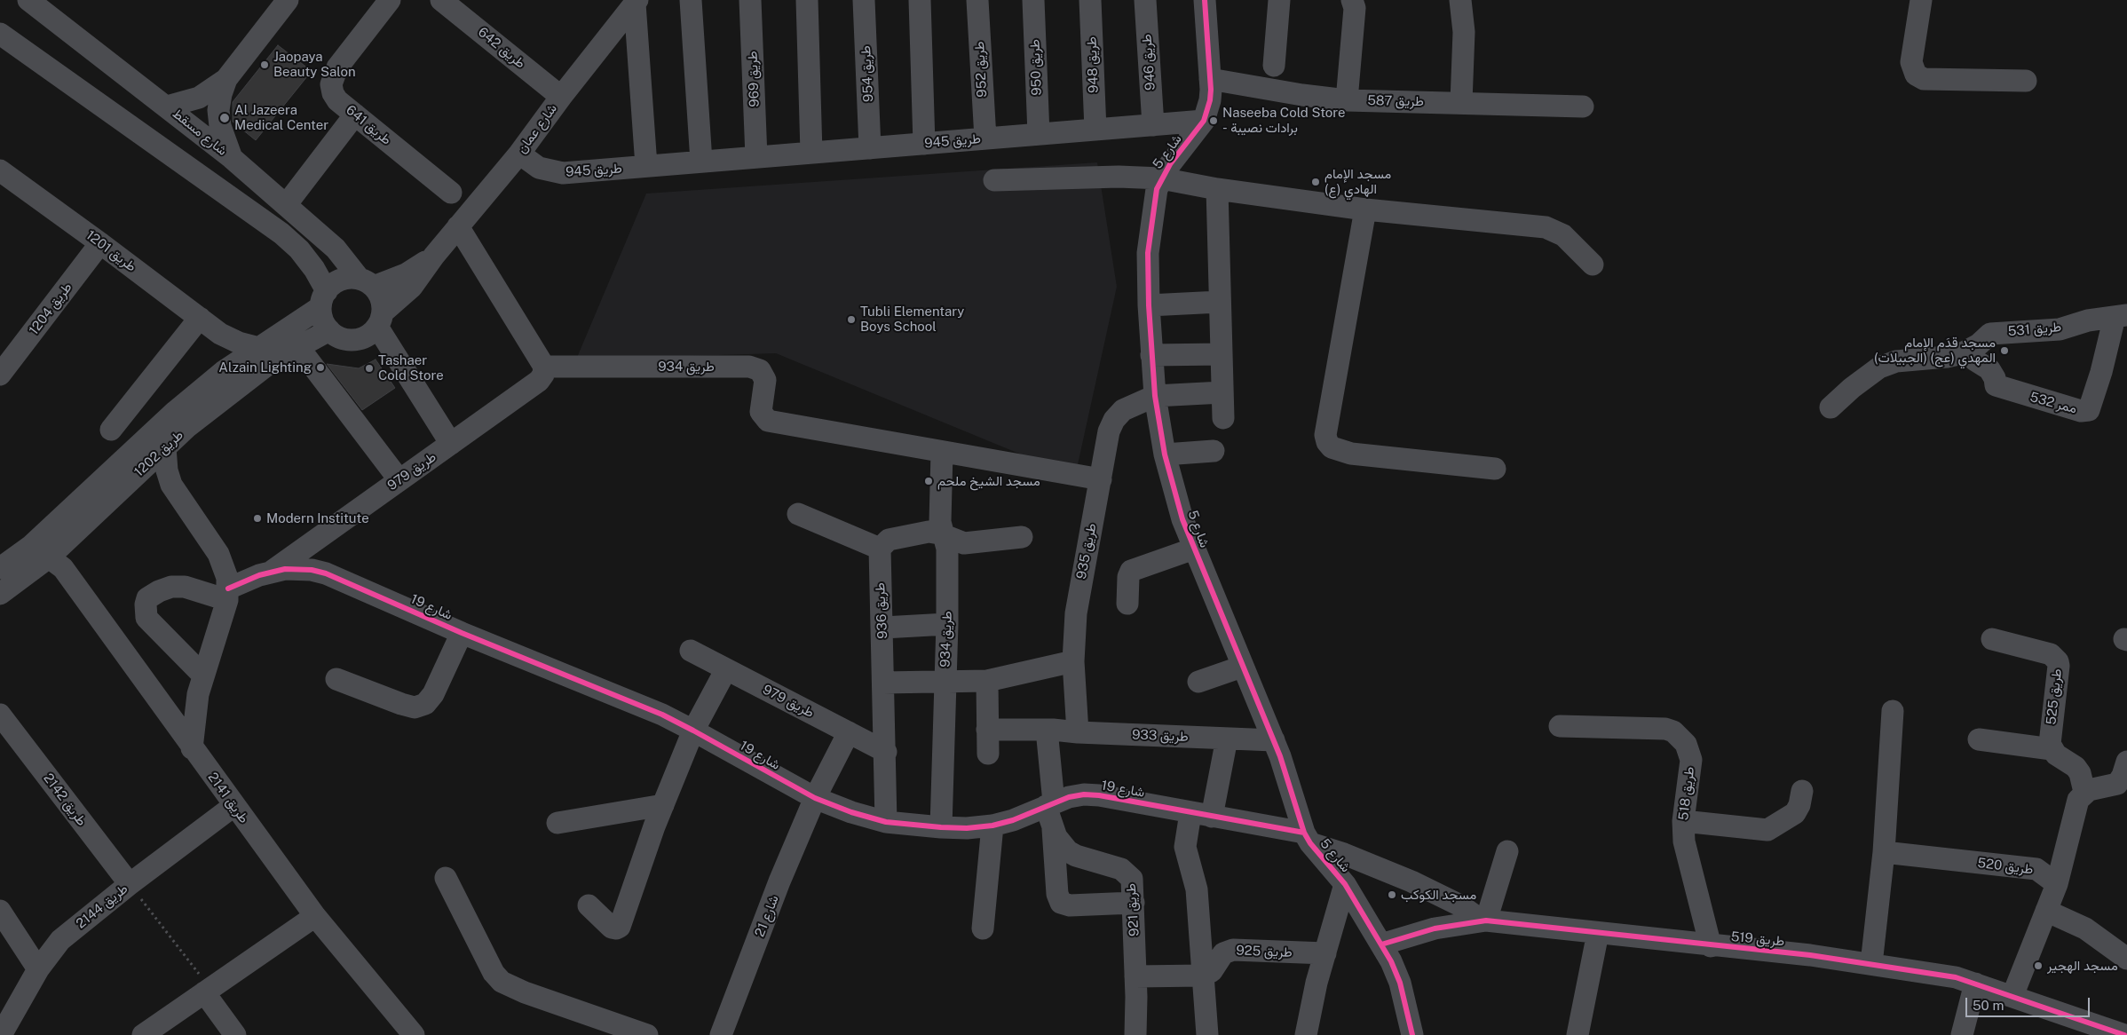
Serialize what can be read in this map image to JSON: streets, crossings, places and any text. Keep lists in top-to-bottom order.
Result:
{
  "streets": {
    "street": [
      "طريق 642",
      "طريق 946",
      "طريق 948",
      "طريق 950",
      "طريق 952",
      "طريق 954",
      "طريق 969",
      "طريق 587",
      "طريق 641",
      "شارع عمان",
      "شارع مسقط",
      "طريق 945",
      "شارع 5",
      "طريق 1201",
      "طريق 1204",
      "طريق 531",
      "طريق 934",
      "ممر 532",
      "طريق 1202",
      "طريق 979",
      "طريق 935",
      "شارع 19",
      "طريق 936",
      "طريق 525",
      "طريق 933",
      "طريق 518",
      "طريق 2141",
      "طريق 2142",
      "طريق 520",
      "طريق 2144",
      "طريق 921",
      "شارع 21",
      "طريق 519",
      "طريق 925"
    ]
  },
  "crossings": [
    ["طريق 642", "شارع عمان"],
    ["طريق 946", "طريق 945"],
    ["طريق 948", "طريق 945"],
    ["طريق 950", "طريق 945"],
    ["طريق 952", "طريق 945"],
    ["طريق 954", "طريق 945"],
    ["طريق 969", "طريق 945"],
    ["طريق 587", "شارع 5"],
    ["شارع عمان", "شارع مسقط"],
    ["شارع عمان", "طريق 945"],
    ["شارع عمان", "طريق 1202"],
    ["شارع مسقط", "طريق 1202"],
    ["طريق 945", "شارع 5"],
    ["شارع 5", "طريق 935"],
    ["شارع 5", "شارع 19"],
    ["شارع 5", "طريق 933"],
    ["شارع 5", "طريق 519"],
    ["طريق 1201", "طريق 1204"],
    ["طريق 1201", "طريق 1202"],
    ["طريق 531", "ممر 532"],
    ["طريق 934", "طريق 979"],
    ["طريق 934", "طريق 935"],
    ["طريق 934", "شارع 19"],
    ["طريق 1202", "طريق 2141"],
    ["طريق 979", "شارع 19"],
    ["طريق 979", "طريق 936"],
    ["طريق 979", "شارع 21"],
    ["طريق 935", "طريق 933"],
    ["شارع 19", "طريق 936"],
    ["شارع 19", "طريق 921"],
    ["شارع 19", "شارع 21"],
    ["شارع 19", "طريق 519"],
    ["طريق 518", "طريق 519"],
    ["طريق 2141", "طريق 2144"],
    ["طريق 2142", "طريق 2144"]
  ],
  "places": [
    "Jaopaya Beauty Salon",
    "Al Jazeera Medical Center",
    "Naseeba Cold Store - برادات نصيبة",
    "مسجد الإمام الهادي (ع)",
    "Tubli Elementary Boys School",
    "مسجد قدَم الإمام المهدي (عج) (الجبيلات)",
    "Alzain Lighting",
    "Tashaer Cold Store",
    "مسجد الشيخ ملحم",
    "Modern Institute",
    "مسجد الكوكب",
    "مسجد الهجير"
  ],
  "scale_bar": "50 m"
}
